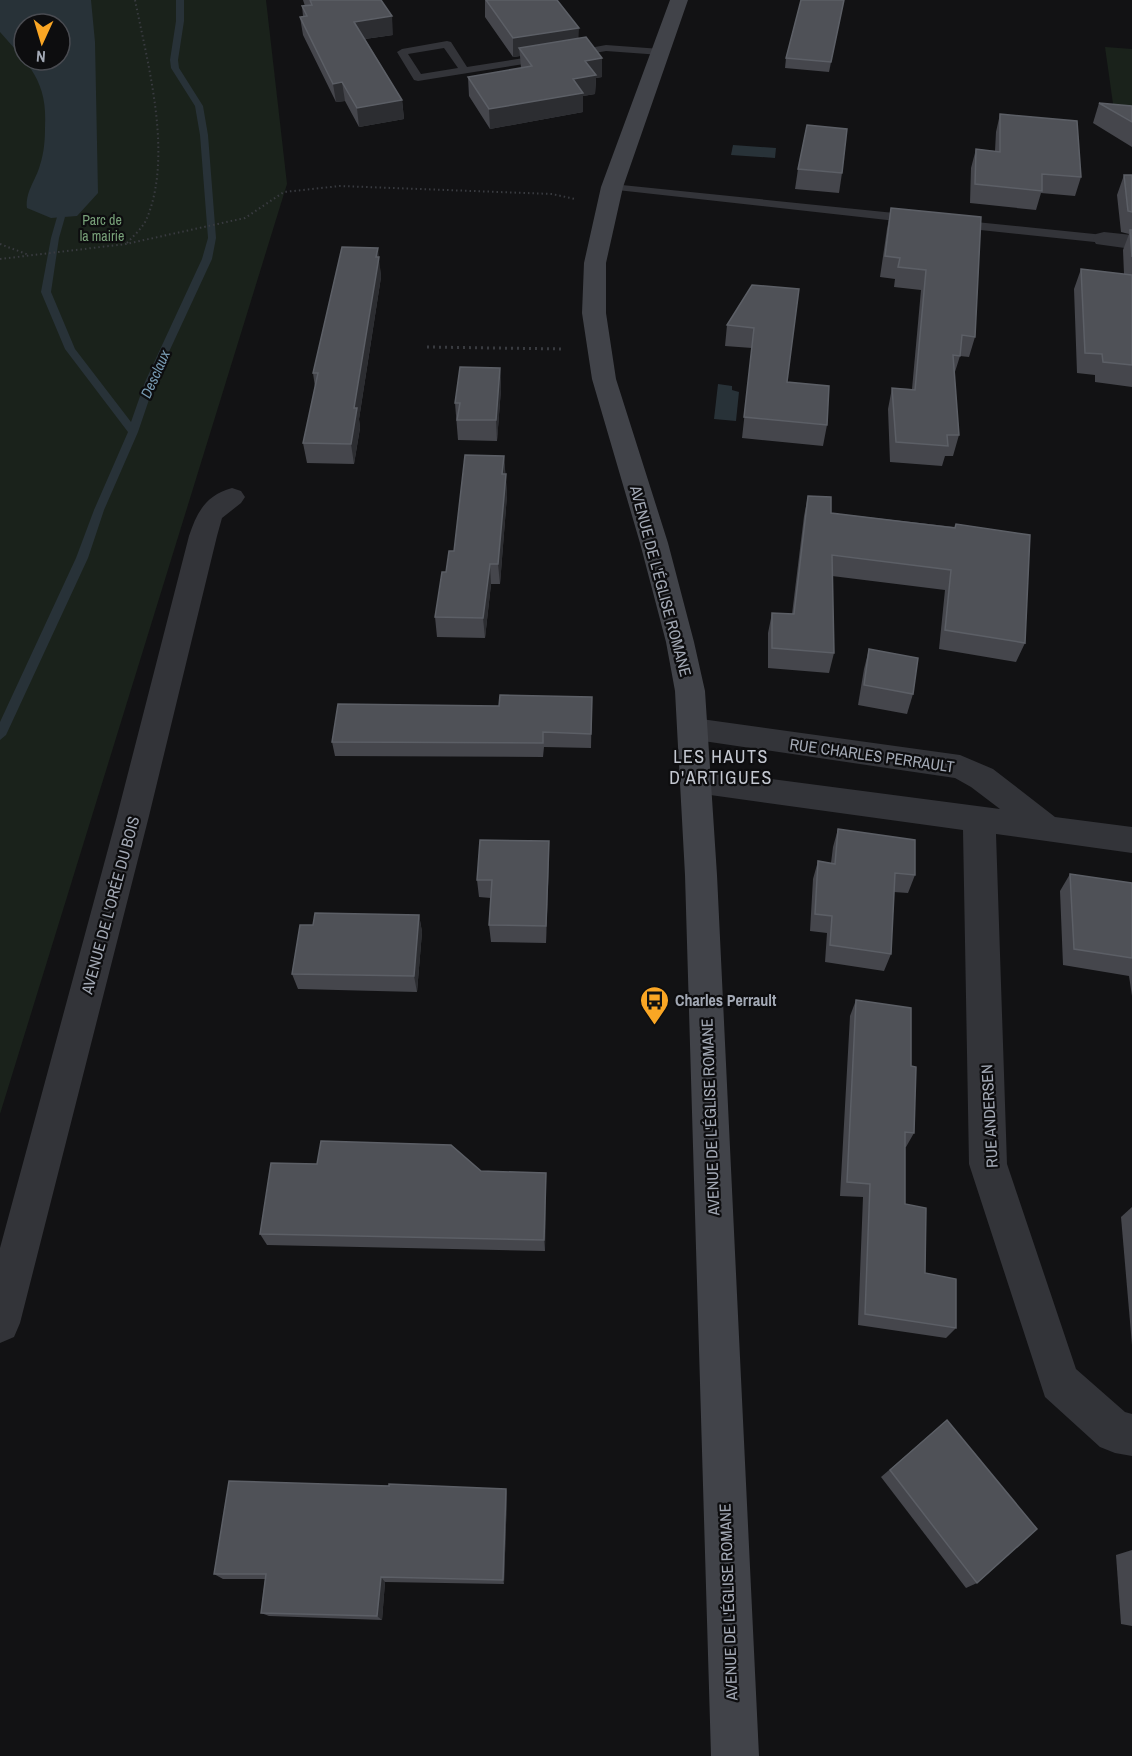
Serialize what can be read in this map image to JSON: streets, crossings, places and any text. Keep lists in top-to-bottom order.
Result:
{
  "streets": {
    "street": [
      "AVENUE DE L'ÉGLISE ROMANE",
      "RUE CHARLES PERRAULT",
      "AVENUE DE L'ORÉE DU BOIS",
      "RUE ANDERSEN"
    ]
  },
  "crossings": [
    ["AVENUE DE L'ÉGLISE ROMANE", "RUE CHARLES PERRAULT"],
    ["RUE CHARLES PERRAULT", "RUE ANDERSEN"]
  ],
  "districts": ["LES HAUTS D'ARTIGUES"],
  "water": ["Desclaux"],
  "parks": ["Parc de la mairie"],
  "places": {
    "bus stop": ["Charles Perrault"]
  },
  "north": "bottom"
}
